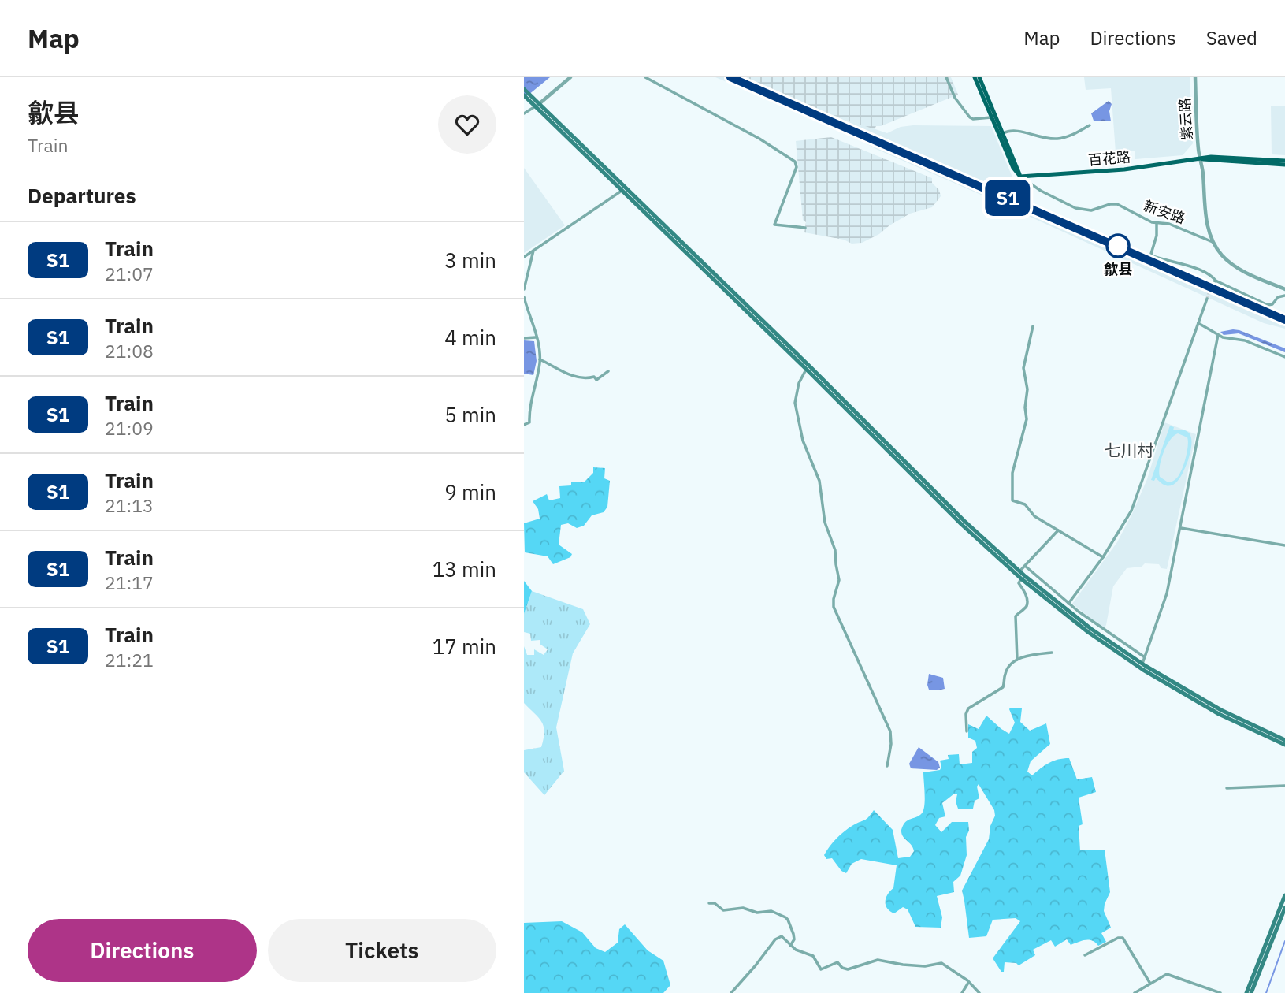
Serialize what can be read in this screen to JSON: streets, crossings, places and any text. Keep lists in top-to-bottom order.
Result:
{
  "streets": {
    "main road": ["百花路", "新安路"],
    "street": ["紫云路"]
  },
  "crossings": [
    ["紫云路", "百花路"],
    ["紫云路", "新安路"],
    ["百花路", "新安路"]
  ],
  "districts": ["七川村"],
  "places": ["歙县"],
  "page": {
    "header": "Map",
    "nav": ["Map", "Directions", "Saved"],
    "heading": [
      ["歙县", "Train"],
      "Departures"
    ],
    "on_map": "S1",
    "list": [
      {
        "mark": "S1",
        "name": "Train",
        "note": "21:07",
        "value": "3 min"
      },
      {
        "mark": "S1",
        "name": "Train",
        "note": "21:08",
        "value": "4 min"
      },
      {
        "mark": "S1",
        "name": "Train",
        "note": "21:09",
        "value": "5 min"
      },
      {
        "mark": "S1",
        "name": "Train",
        "note": "21:13",
        "value": "9 min"
      },
      {
        "mark": "S1",
        "name": "Train",
        "note": "21:17",
        "value": "13 min"
      },
      {
        "mark": "S1",
        "name": "Train",
        "note": "21:21",
        "value": "17 min"
      }
    ],
    "buttons": ["Directions", "Tickets"]
  }
}
